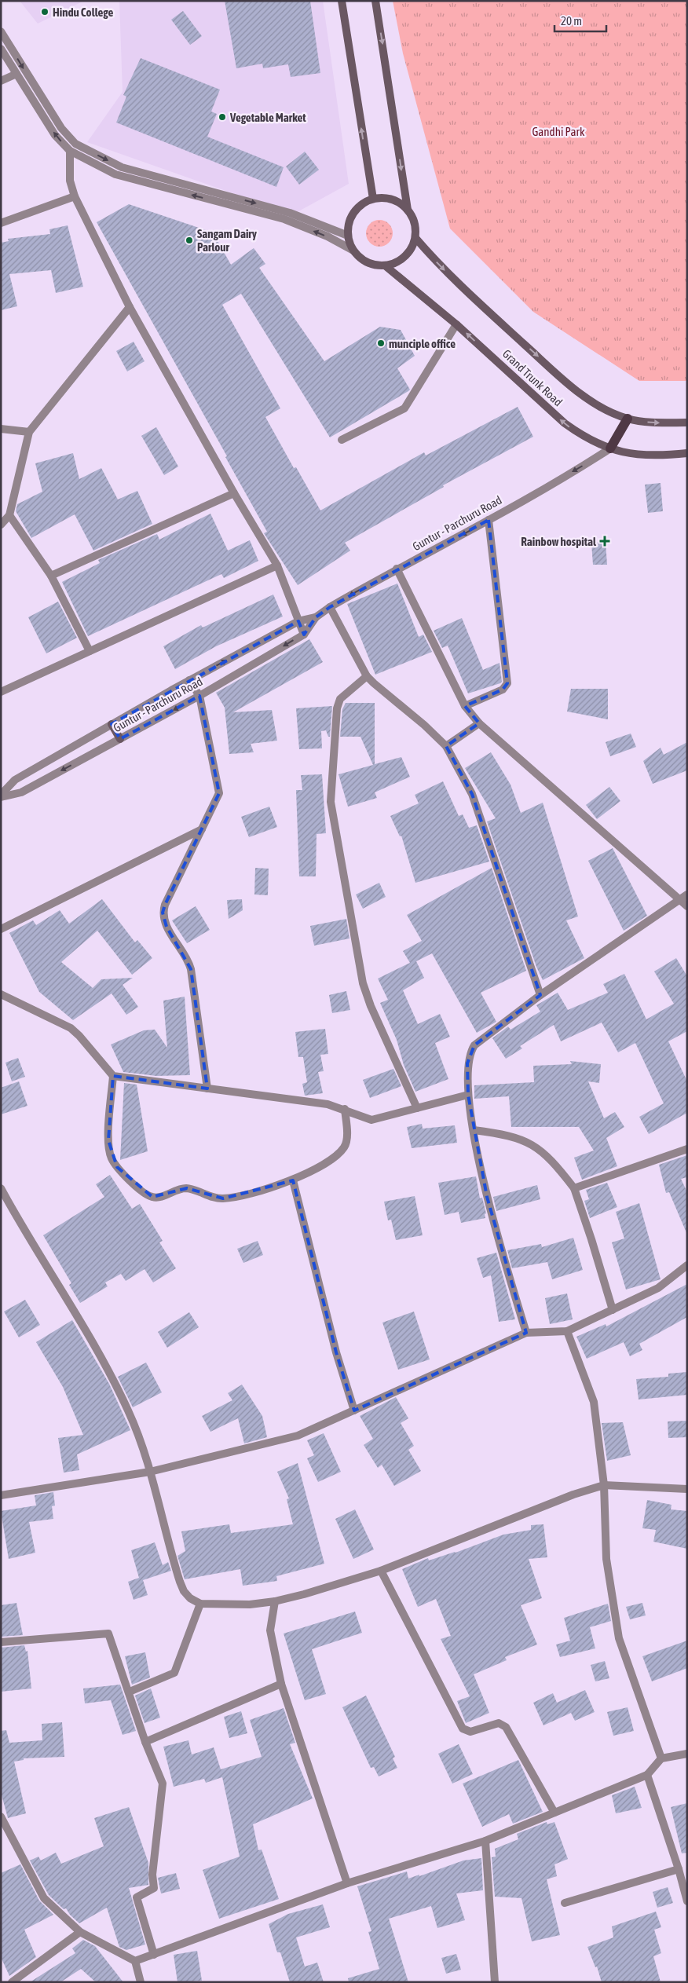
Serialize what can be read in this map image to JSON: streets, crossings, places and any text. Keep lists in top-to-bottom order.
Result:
{
  "streets": {
    "main road": ["Grand Trunk Road"],
    "street": ["Guntur - Parchuru Road"]
  },
  "crossings": [
    ["Grand Trunk Road", "Guntur - Parchuru Road"]
  ],
  "parks": ["Gandhi Park"],
  "places": {
    "other": [
      "Hindu College",
      "Vegetable Market",
      "Sangam Dairy Parlour",
      "munciple office"
    ],
    "health": ["Rainbow hospital"]
  },
  "scale_bar": "20 m"
}
